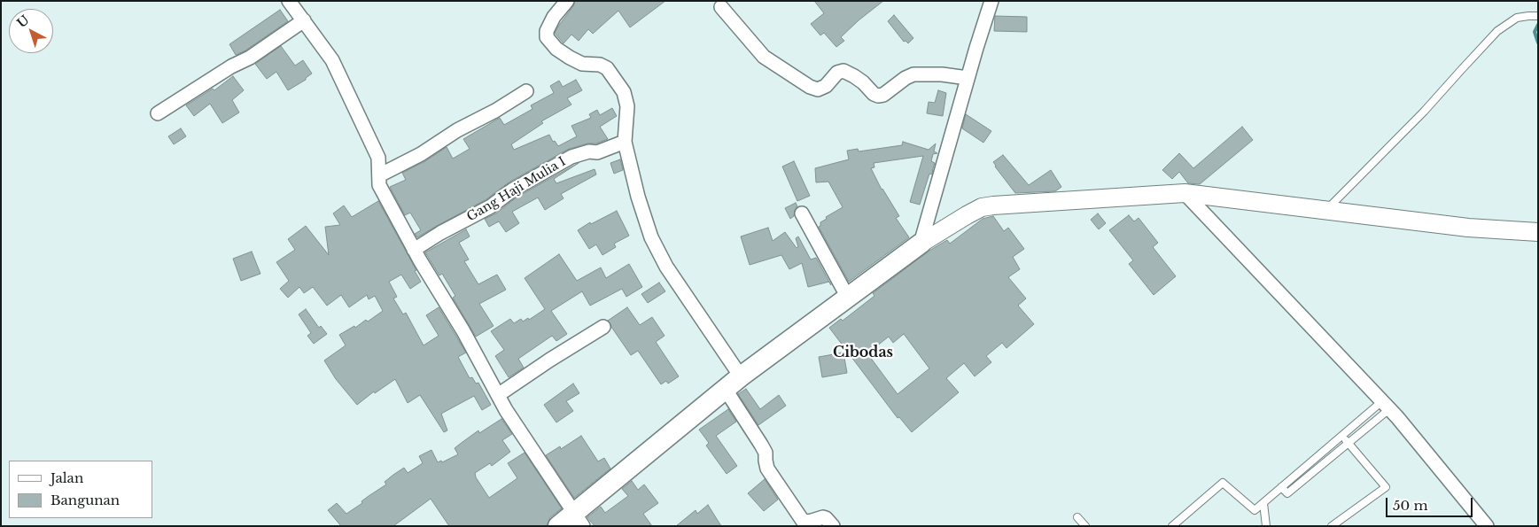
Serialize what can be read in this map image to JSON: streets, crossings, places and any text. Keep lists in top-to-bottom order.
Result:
{
  "streets": {
    "street": ["Gang Haji Mulia I"]
  },
  "districts": ["Cibodas"],
  "legend": ["Jalan", "Bangunan"],
  "scale_bar": "50 m",
  "north": "top left"
}
